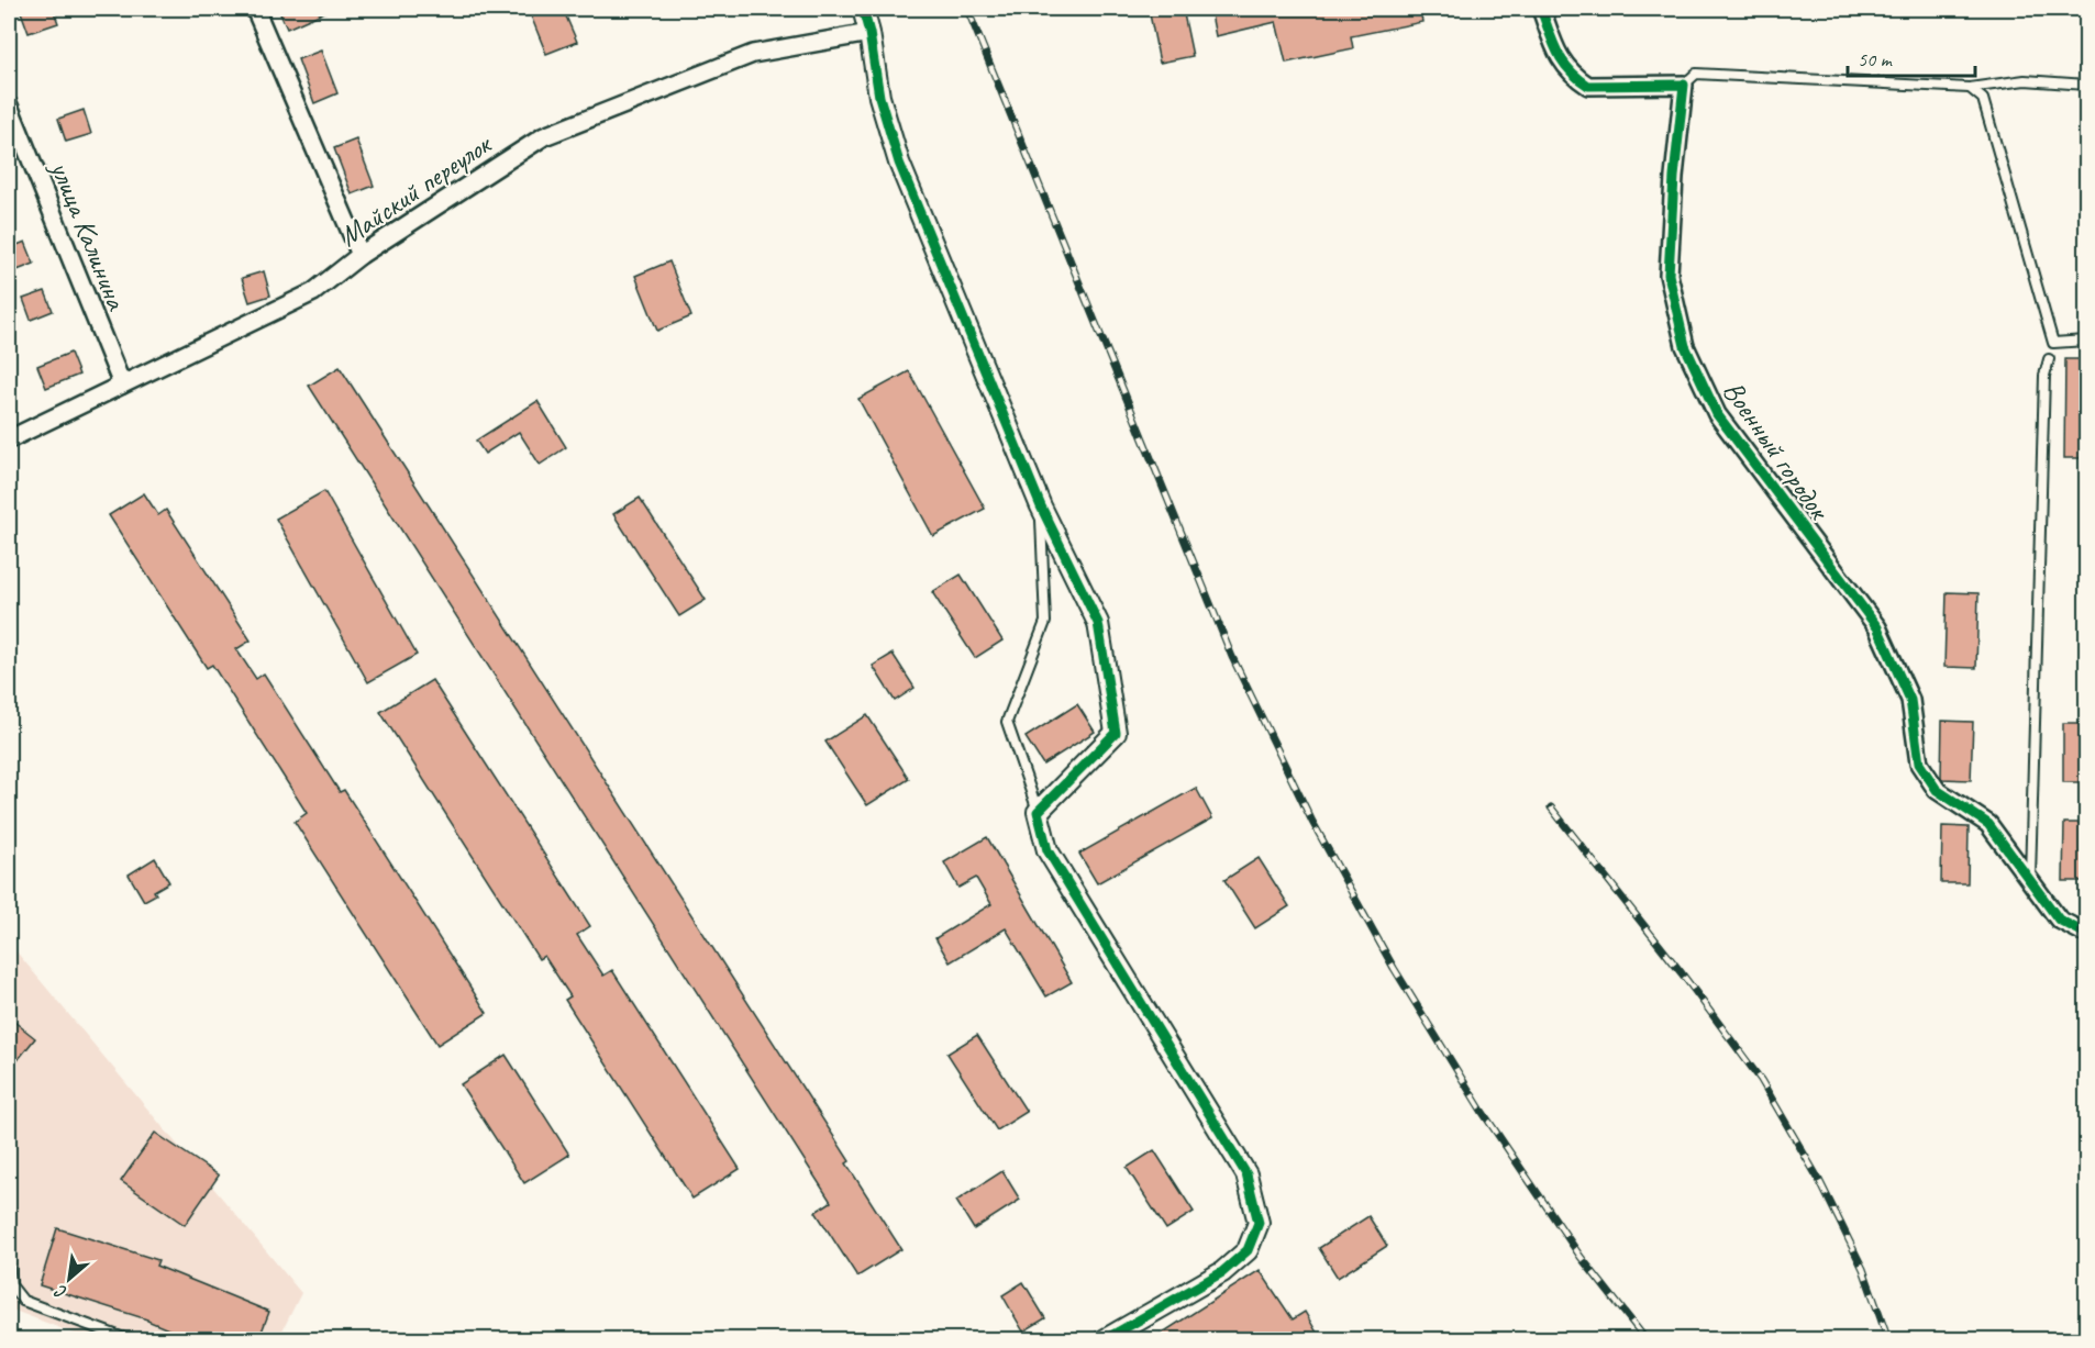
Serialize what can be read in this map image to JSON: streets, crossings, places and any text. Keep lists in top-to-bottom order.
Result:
{
  "streets": {
    "street": ["Майский переулок", "улица Калинина", "Военный городок"]
  },
  "crossings": [
    ["Майский переулок", "улица Калинина"]
  ],
  "scale_bar": "50 m",
  "north": "bottom left"
}
